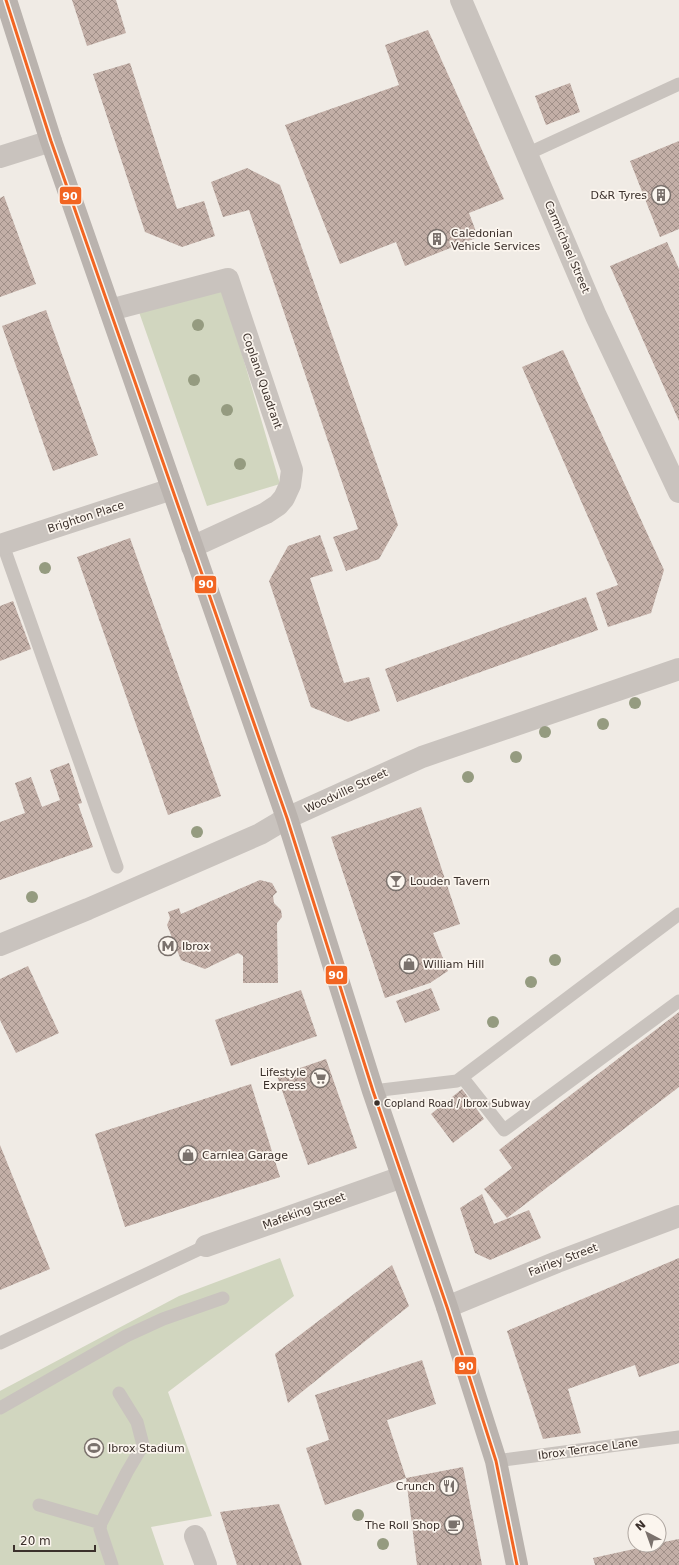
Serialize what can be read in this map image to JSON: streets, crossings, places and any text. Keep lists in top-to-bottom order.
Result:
{
  "streets": {
    "street": [
      "Carmichael Street",
      "Copland Quadrant",
      "Brighton Place",
      "Woodville Street",
      "Mafeking Street",
      "Fairley Street"
    ],
    "lane": ["Ibrox Terrace Lane"]
  },
  "places": {
    "building": ["D&R Tyres", "Caledonian Vehicle Services"],
    "bar": ["Louden Tavern"],
    "metro station": ["Ibrox"],
    "shop": ["William Hill", "Carnlea Garage"],
    "supermarket": ["Lifestyle Express"],
    "other": ["Copland Road / Ibrox Subway"],
    "sports": ["Ibrox Stadium"],
    "restaurant": ["Crunch"],
    "cafe": ["The Roll Shop"]
  },
  "lines": ["transit line 90"],
  "scale_bar": "20 m",
  "north": "top left"
}
